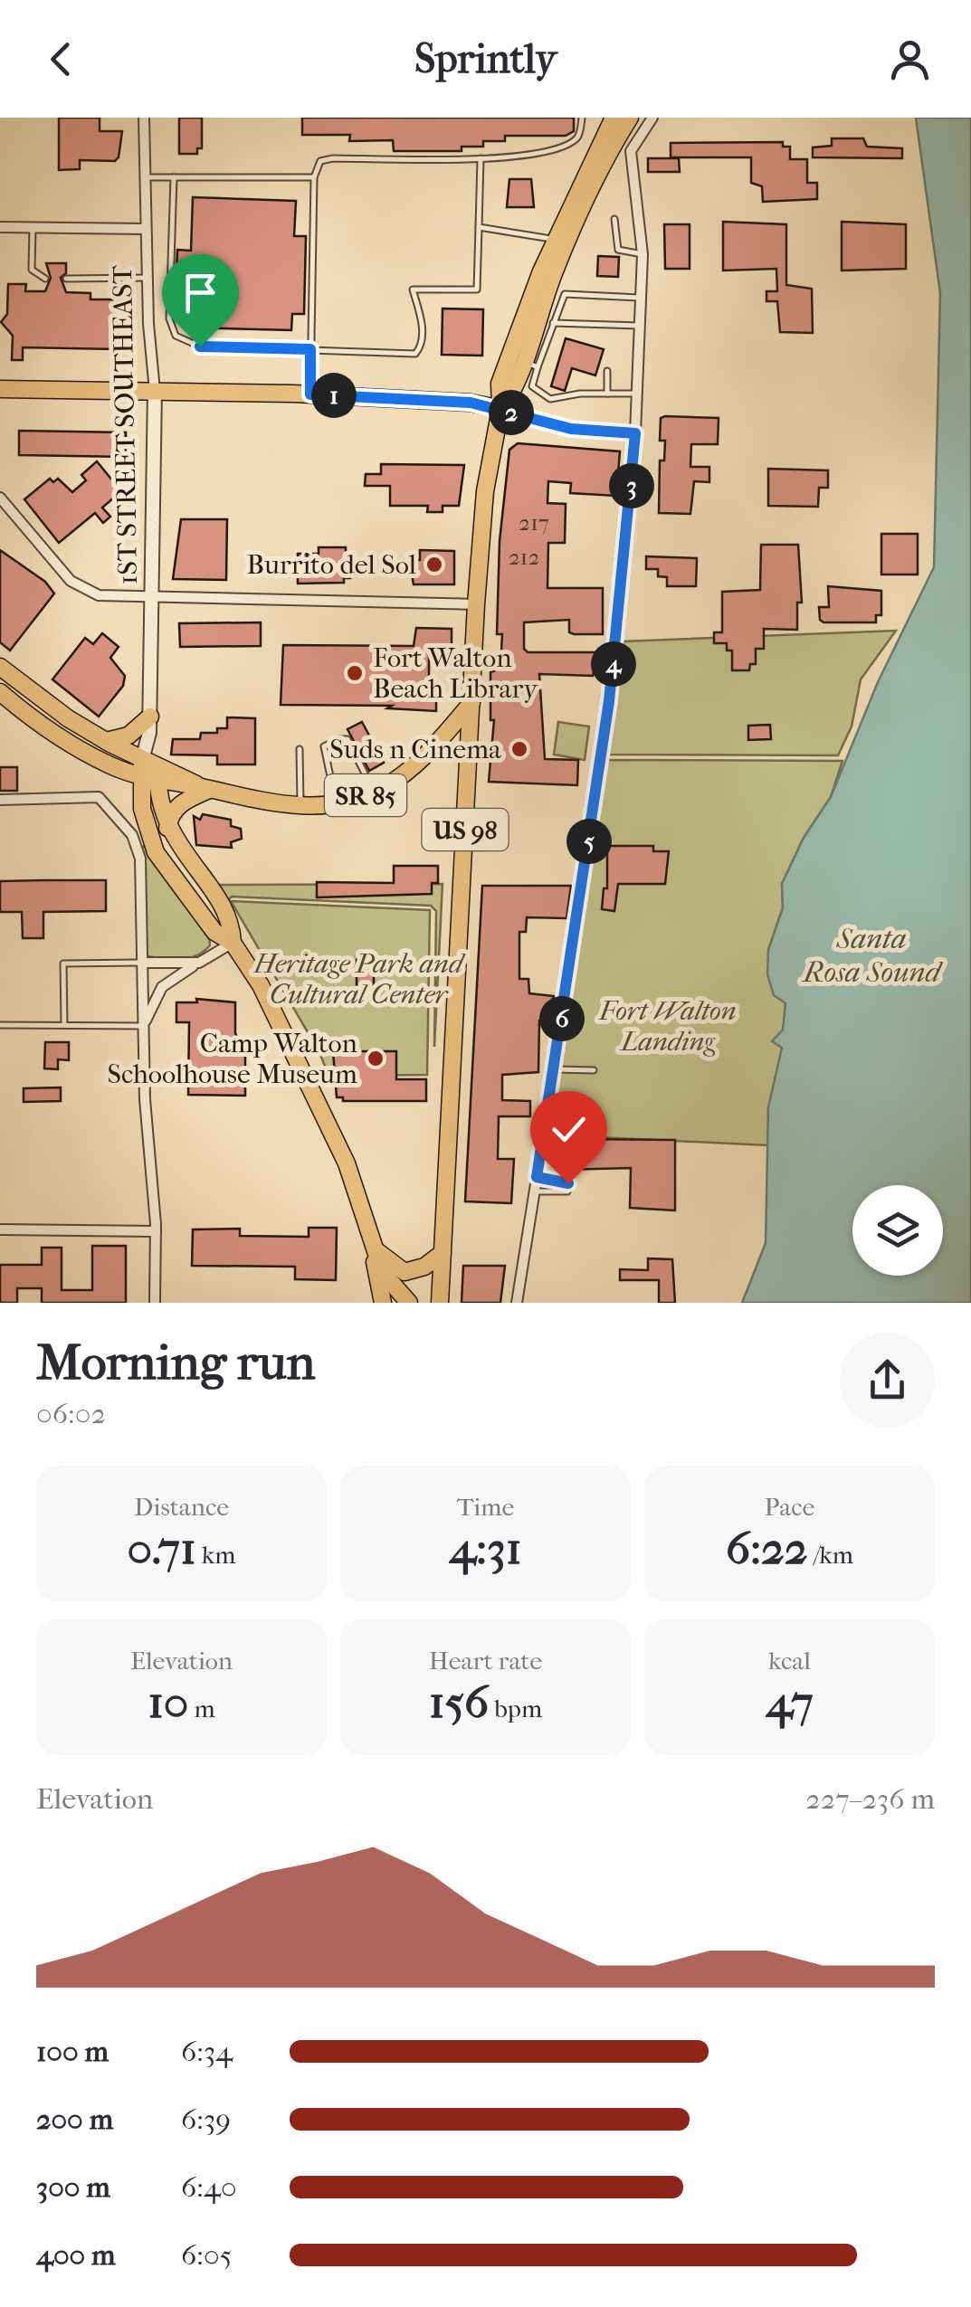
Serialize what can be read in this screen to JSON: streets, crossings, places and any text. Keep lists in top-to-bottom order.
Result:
{
  "streets": {
    "main road": ["SR 85", "US 98"],
    "street": ["1ST STREET SOUTHEAST"]
  },
  "crossings": [
    ["1ST STREET SOUTHEAST", "SR 85"],
    ["SR 85", "US 98"]
  ],
  "water": ["Santa Rosa Sound"],
  "parks": ["Heritage Park and Cultural Center", "Fort Walton Landing"],
  "places": [
    "Burrito del Sol",
    "Fort Walton Beach Library",
    "Suds n Cinema",
    "Camp Walton Schoolhouse Museum"
  ],
  "house_numbers": ["217", "212"],
  "page": {
    "header": "Sprintly",
    "pins": [
      "1",
      "2",
      "3",
      "4",
      "5",
      "6"
    ],
    "heading": ["Morning run", "06:02"],
    "stats": [
      ["Distance", "0.71 km"],
      ["Time", "4:31"],
      ["Pace", "6:22 /km"],
      ["Elevation", "10 m"],
      ["Heart rate", "156 bpm"],
      ["kcal", "47"]
    ],
    "chart": ["Elevation", "227–236 m"],
    "list": [
      {
        "name": "100 m",
        "note": "6:34"
      },
      {
        "name": "200 m",
        "note": "6:39"
      },
      {
        "name": "300 m",
        "note": "6:40"
      },
      {
        "name": "400 m",
        "note": "6:05"
      }
    ]
  }
}
